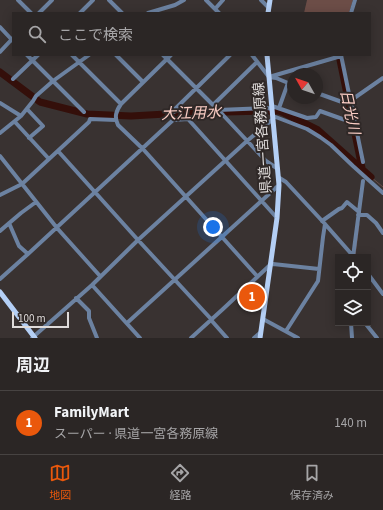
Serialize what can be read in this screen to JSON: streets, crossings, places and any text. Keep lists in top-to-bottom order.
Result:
{
  "streets": {
    "main road": ["県道一宮各務原線"]
  },
  "water": ["日光川", "大江用水"],
  "scale_bar": "100 m",
  "north": "top left",
  "page": {
    "search": "ここで検索",
    "pins": "1",
    "scale": "100 m",
    "heading": "周辺",
    "list": [
      {
        "mark": "1",
        "name": "FamilyMart",
        "note": "スーパー · 県道一宮各務原線",
        "value": "140 m"
      }
    ],
    "nav": ["地図", "経路", "保存済み"]
  }
}
